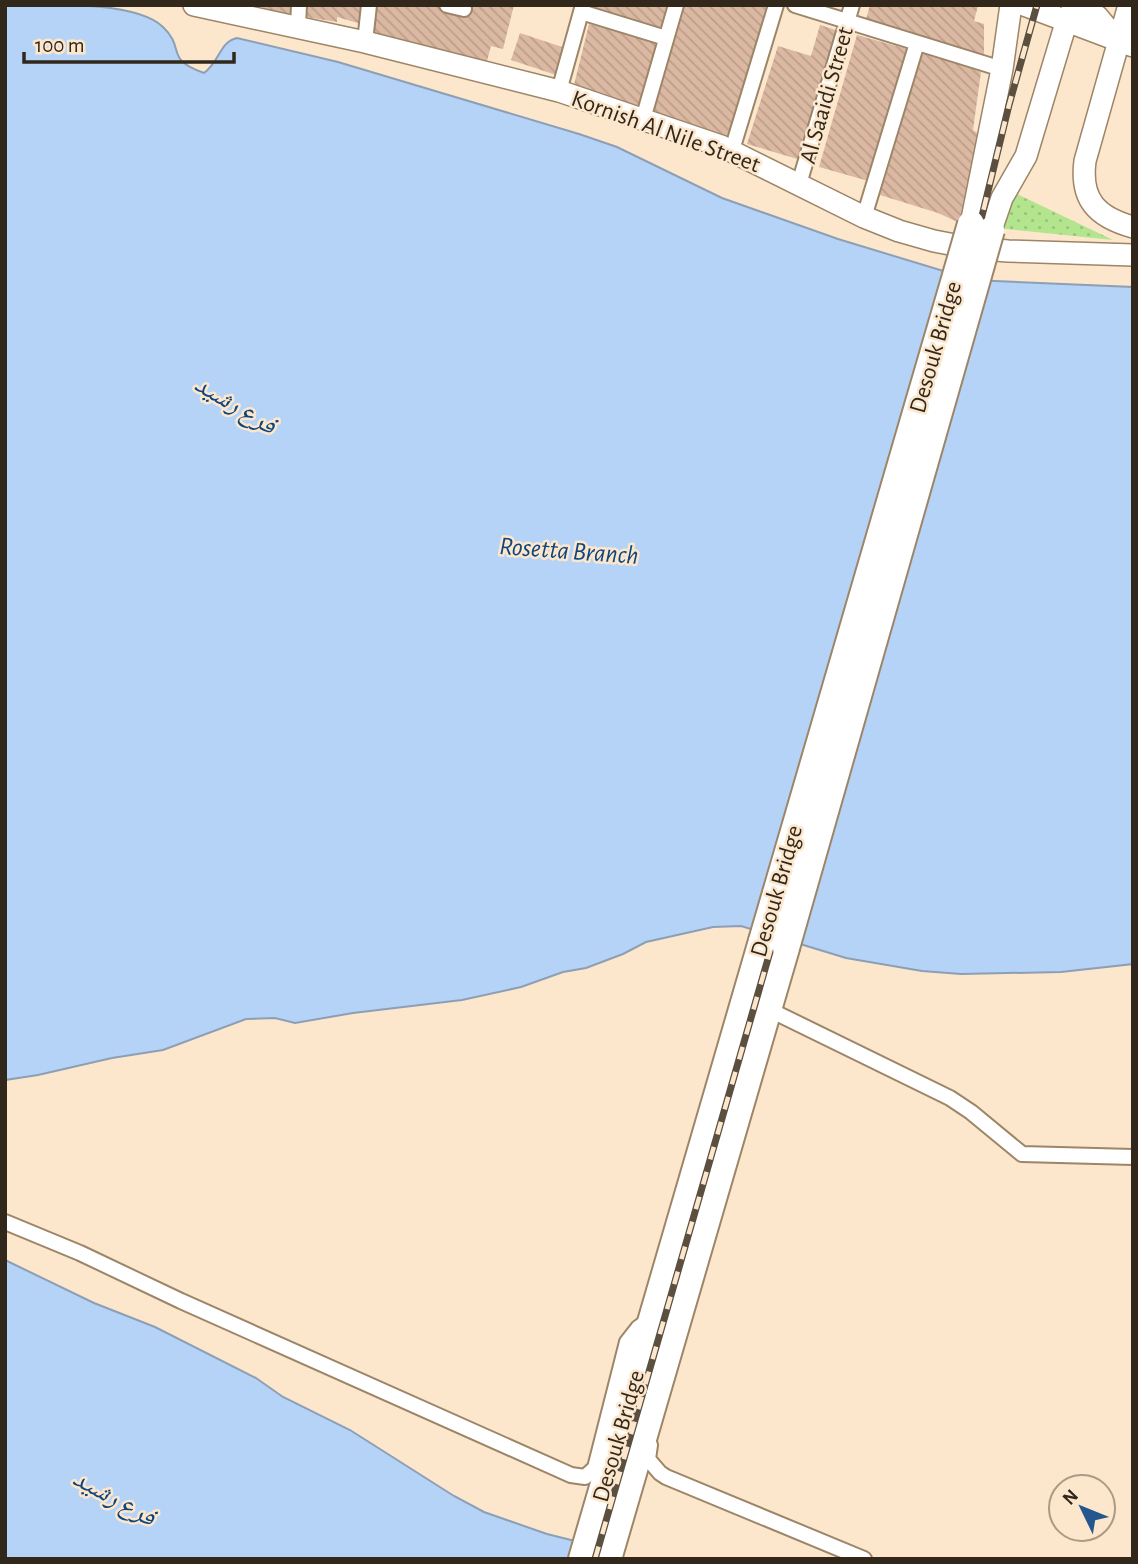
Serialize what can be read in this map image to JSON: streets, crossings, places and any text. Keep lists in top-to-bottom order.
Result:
{
  "streets": {
    "highway": ["Desouk Bridge"],
    "main road": ["Kornish Al Nile Street"],
    "street": ["Al Saaidi Street"]
  },
  "crossings": [
    ["Al Saaidi Street", "Kornish Al Nile Street"]
  ],
  "water": ["فرع رشيد", "Rosetta Branch"],
  "scale_bar": "100 m",
  "north": "top left"
}
